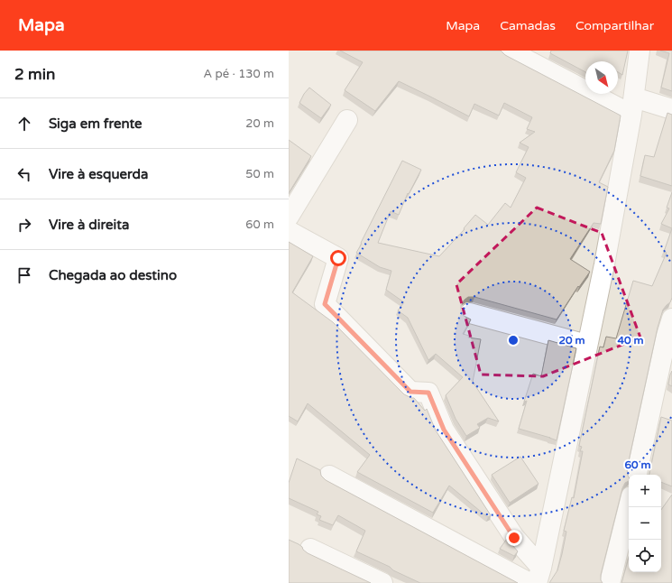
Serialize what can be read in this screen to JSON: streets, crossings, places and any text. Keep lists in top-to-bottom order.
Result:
{
  "north": "bottom right",
  "page": {
    "header": "Mapa",
    "nav": ["Mapa", "Camadas", "Compartilhar"],
    "heading": ["2 min", "A pé · 130 m"],
    "list": [
      ["Siga em frente", "20 m"],
      ["Vire à esquerda", "50 m"],
      ["Vire à direita", "60 m"],
      "Chegada ao destino"
    ],
    "map_buttons": ["+", "−"]
  },
  "rings": ["20 m", "40 m", "60 m"]
}
